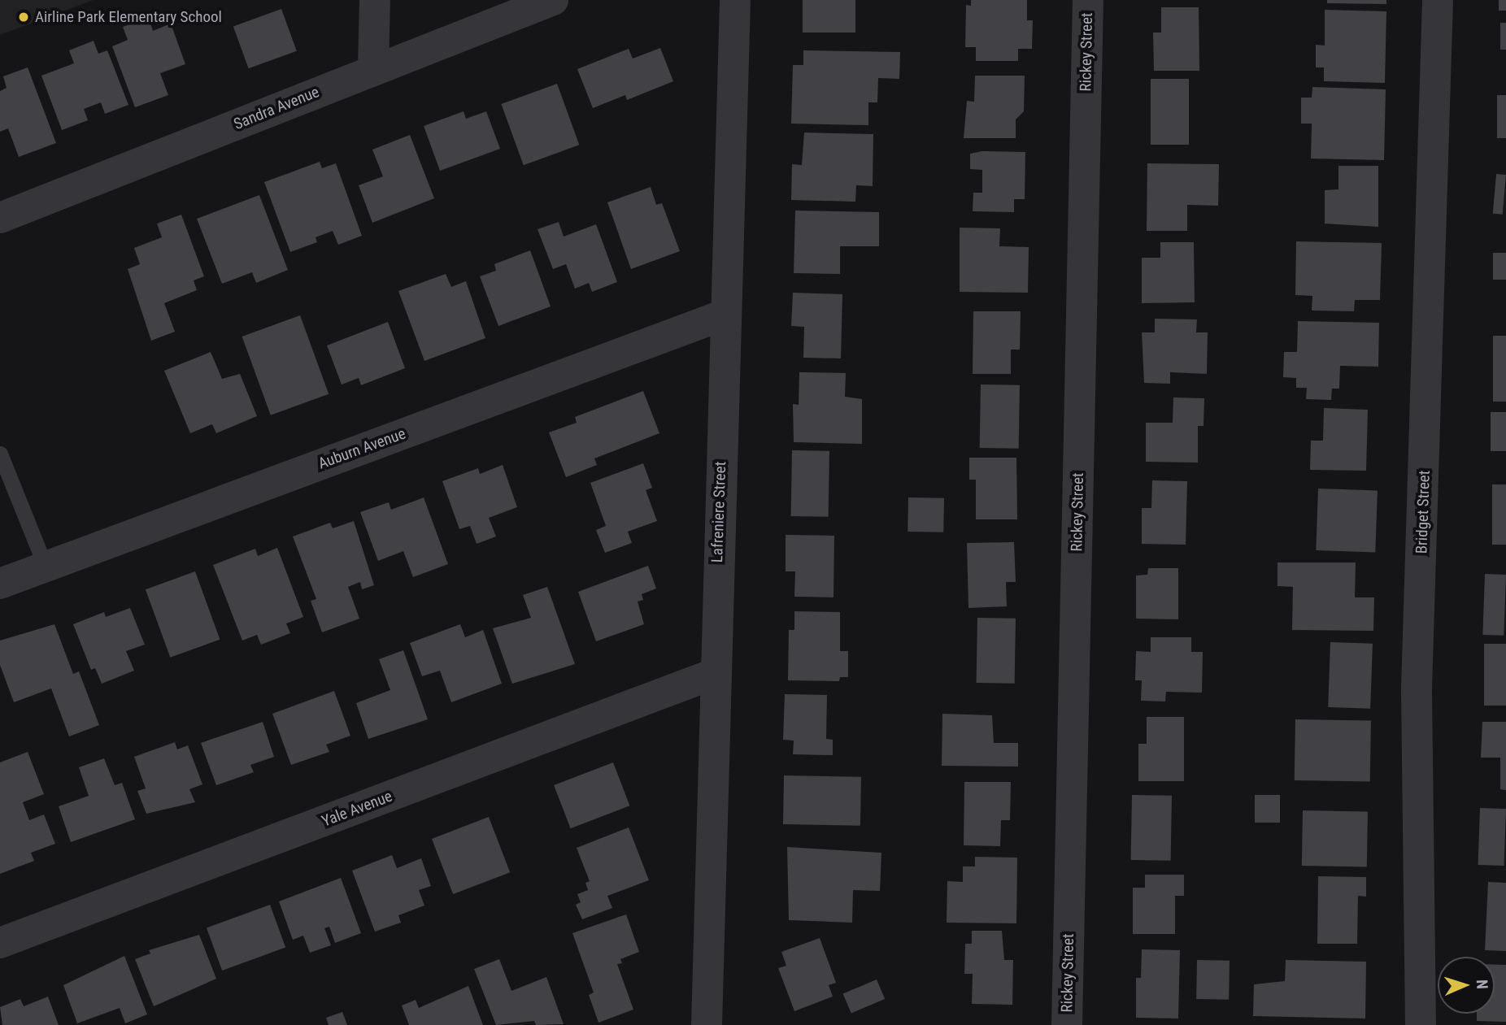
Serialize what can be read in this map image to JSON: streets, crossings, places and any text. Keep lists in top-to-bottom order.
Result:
{
  "streets": {
    "street": [
      "Rickey Street",
      "Sandra Avenue",
      "Auburn Avenue",
      "Lafreniere Street",
      "Bridget Street",
      "Yale Avenue"
    ]
  },
  "crossings": [
    ["Auburn Avenue", "Lafreniere Street"],
    ["Lafreniere Street", "Yale Avenue"]
  ],
  "places": ["Airline Park Elementary School"],
  "north": "right"
}
